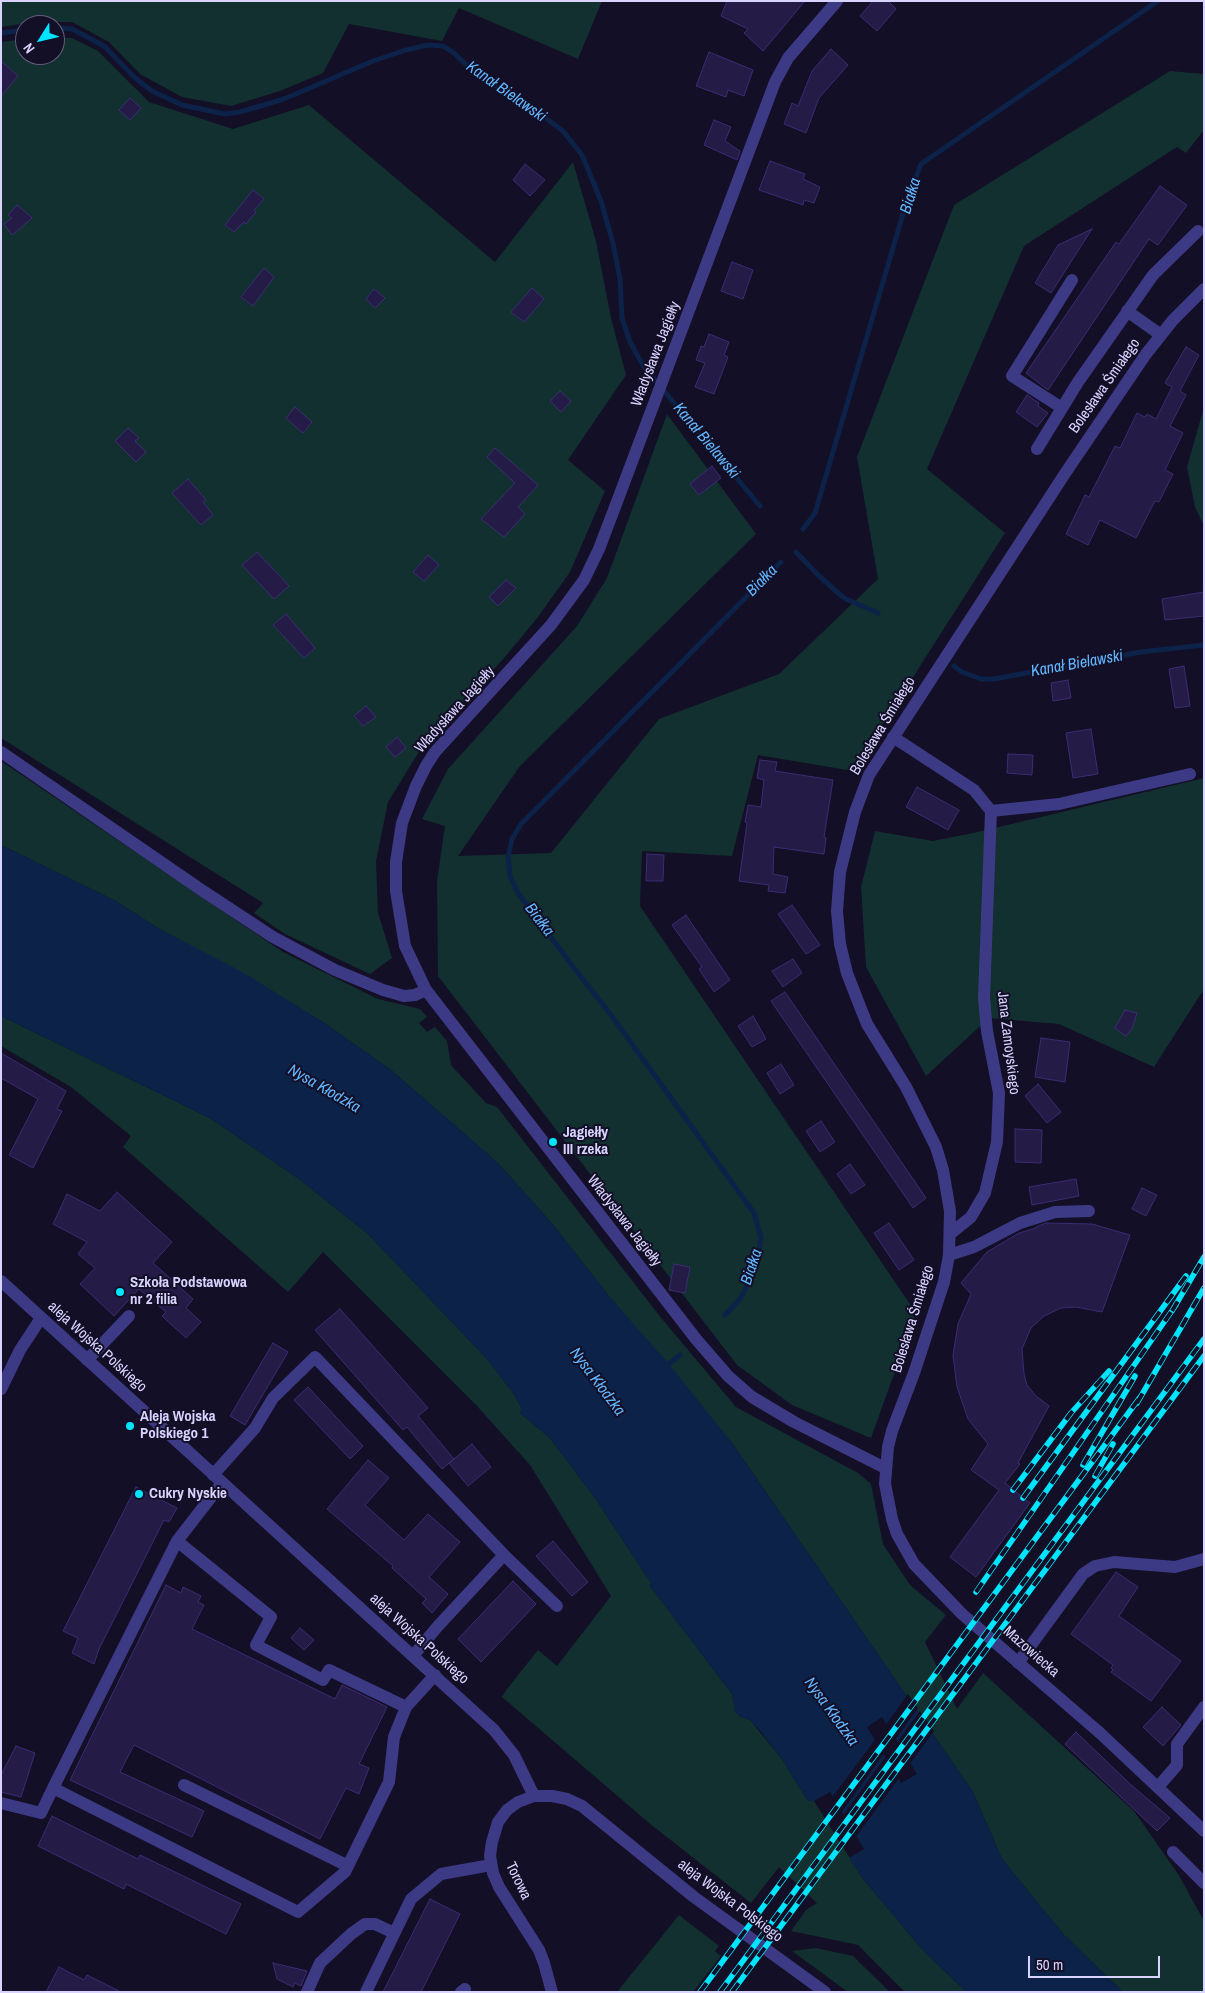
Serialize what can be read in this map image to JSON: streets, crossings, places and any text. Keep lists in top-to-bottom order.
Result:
{
  "streets": {
    "street": [
      "Władysława Jagiełły",
      "Bolesława Śmiałego",
      "Jana Zamoyskiego",
      "aleja Wojska Polskiego",
      "Mazowiecka",
      "Torowa"
    ]
  },
  "crossings": [
    ["Władysława Jagiełły", "Bolesława Śmiałego"],
    ["Władysława Jagiełły", "Mazowiecka"],
    ["Bolesława Śmiałego", "Jana Zamoyskiego"],
    ["Bolesława Śmiałego", "Mazowiecka"],
    ["aleja Wojska Polskiego", "Torowa"]
  ],
  "water": ["Kanał Bielawski", "Białka", "Nysa Kłodzka"],
  "places": [
    "Jagiełły III rzeka",
    "Szkoła Podstawowa nr 2 filia",
    "Aleja Wojska Polskiego 1",
    "Cukry Nyskie"
  ],
  "scale_bar": "50 m",
  "north": "bottom left"
}
